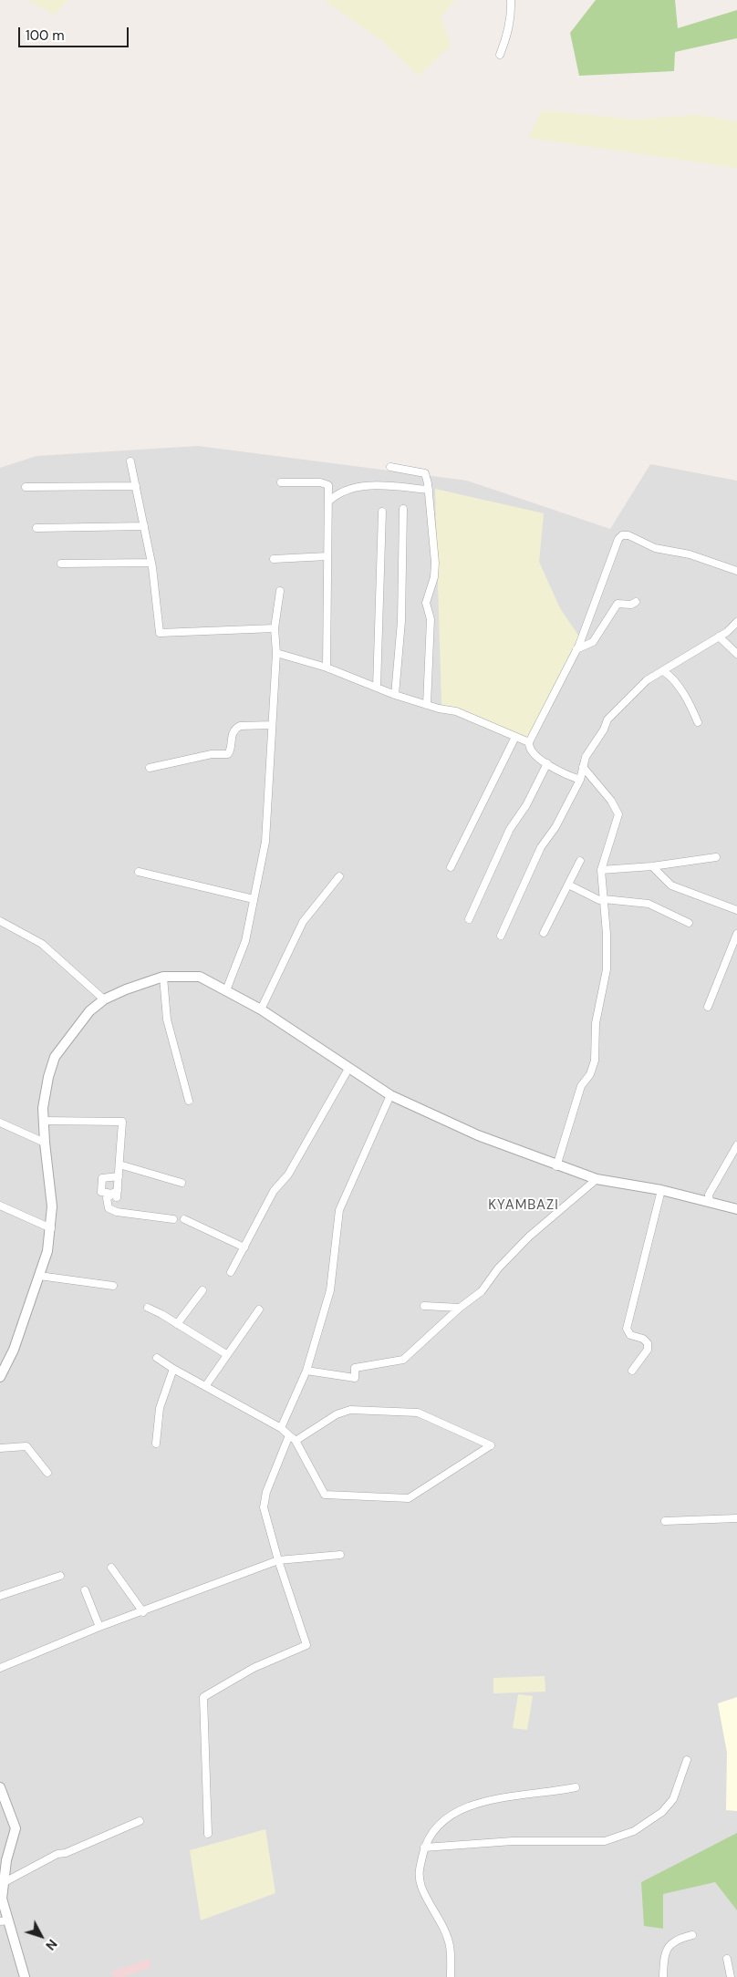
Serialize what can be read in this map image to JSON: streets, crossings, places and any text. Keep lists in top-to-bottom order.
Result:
{
  "districts": ["KYAMBAZI"],
  "scale_bar": "100 m",
  "north": "bottom right"
}
